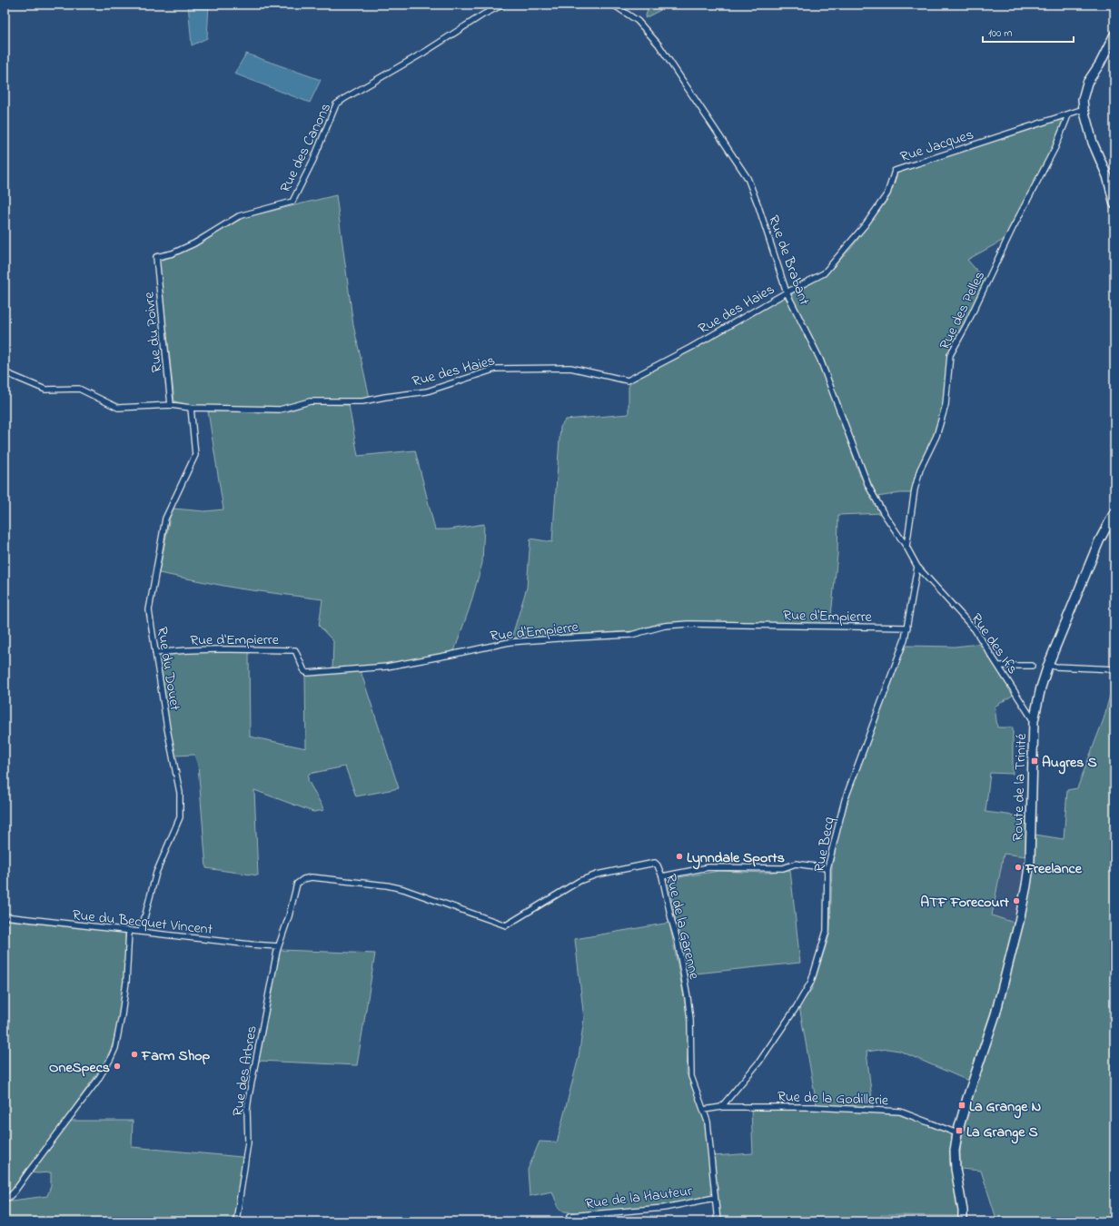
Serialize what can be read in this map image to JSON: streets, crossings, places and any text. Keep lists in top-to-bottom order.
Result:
{
  "streets": {
    "main road": ["Route de la Trinité"],
    "street": [
      "Rue Jacques",
      "Rue des Canons",
      "Rue de Brabant",
      "Rue des Haies",
      "Rue des Pelles",
      "Rue du Poivre",
      "Rue d'Empierre",
      "Rue des Ifs",
      "Rue du Douet",
      "Rue Becq",
      "Rue du Becquet Vincent",
      "Rue de la Garenne",
      "Rue des Arbres",
      "Rue de la Godillerie",
      "Rue de la Hauteur"
    ]
  },
  "crossings": [
    ["Rue Jacques", "Rue de Brabant"],
    ["Rue Jacques", "Rue des Haies"],
    ["Rue Jacques", "Rue des Pelles"],
    ["Rue des Canons", "Rue du Poivre"],
    ["Rue de Brabant", "Rue des Haies"],
    ["Rue de Brabant", "Rue des Pelles"],
    ["Rue de Brabant", "Rue des Ifs"],
    ["Rue de Brabant", "Rue Becq"],
    ["Rue des Haies", "Rue du Poivre"],
    ["Rue des Haies", "Rue du Douet"],
    ["Rue d'Empierre", "Rue du Douet"],
    ["Rue d'Empierre", "Rue Becq"],
    ["Rue des Ifs", "Route de la Trinité"],
    ["Rue des Ifs", "Rue Becq"],
    ["Rue du Douet", "Rue du Becquet Vincent"],
    ["Route de la Trinité", "Rue de la Godillerie"],
    ["Rue Becq", "Rue de la Godillerie"],
    ["Rue du Becquet Vincent", "Rue de la Garenne"],
    ["Rue du Becquet Vincent", "Rue des Arbres"],
    ["Rue de la Garenne", "Rue des Arbres"],
    ["Rue de la Garenne", "Rue de la Godillerie"],
    ["Rue de la Garenne", "Rue de la Hauteur"]
  ],
  "places": {
    "transit": ["Augres S", "La Grange N", "La Grange S"],
    "other": [
      "Lynndale Sports",
      "Freelance",
      "ATF Forecourt",
      "Farm Shop",
      "OneSpecs"
    ]
  },
  "scale_bar": "100 m"
}
